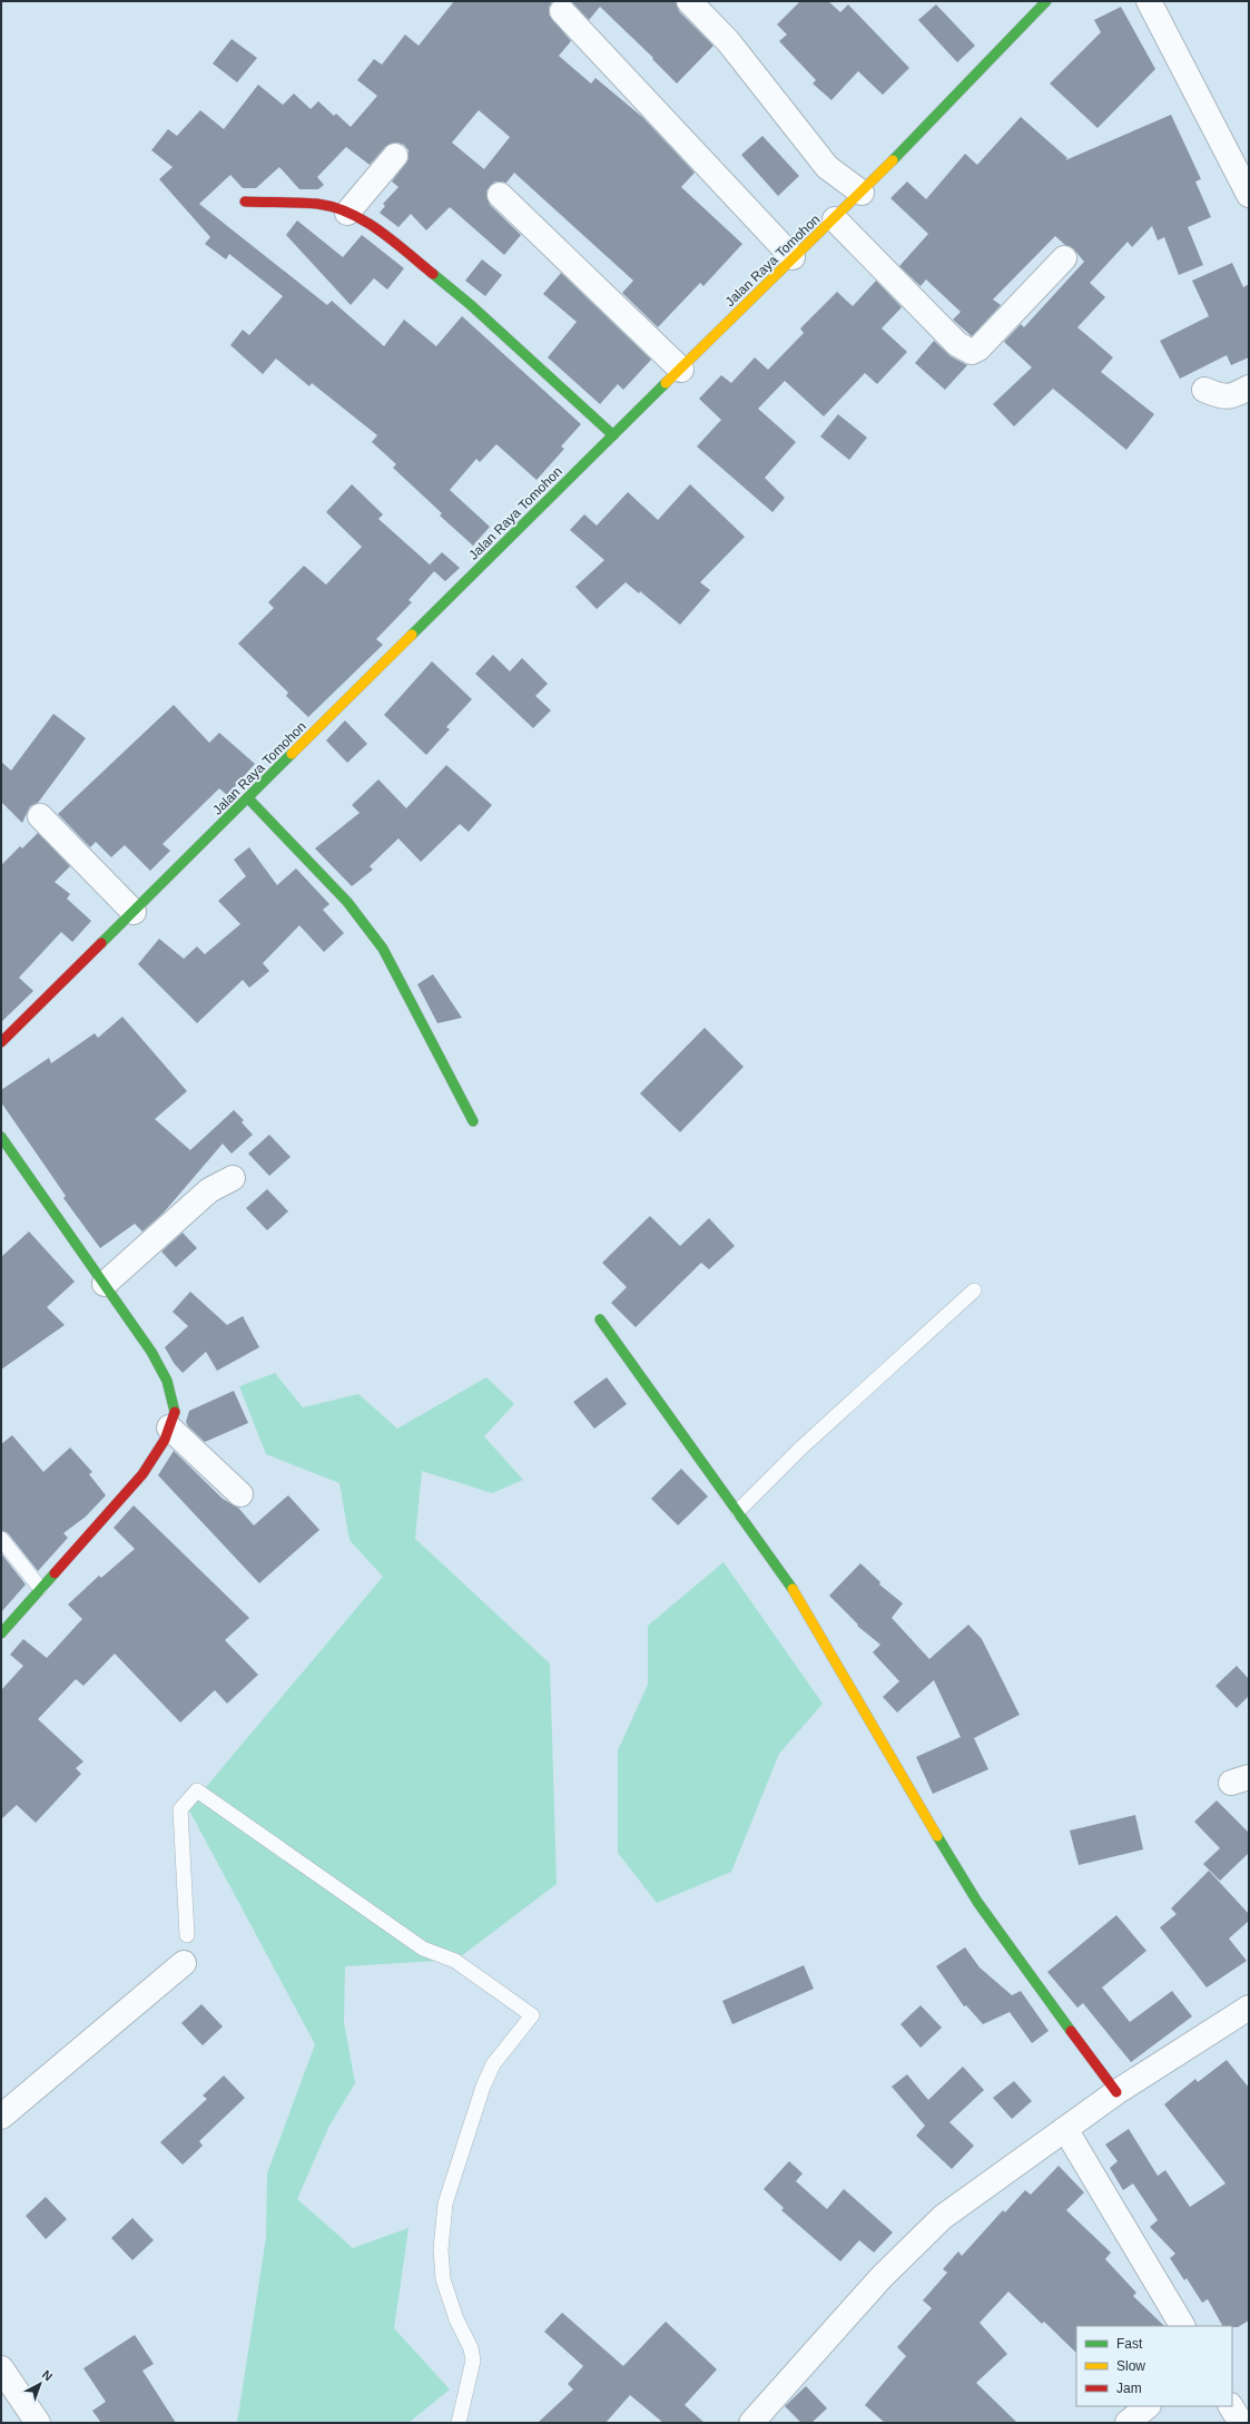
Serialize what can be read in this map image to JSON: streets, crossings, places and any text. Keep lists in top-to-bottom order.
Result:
{
  "streets": {
    "main road": ["Jalan Raya Tomohon"]
  },
  "legend": ["Fast", "Slow", "Jam"],
  "north": "top right"
}
